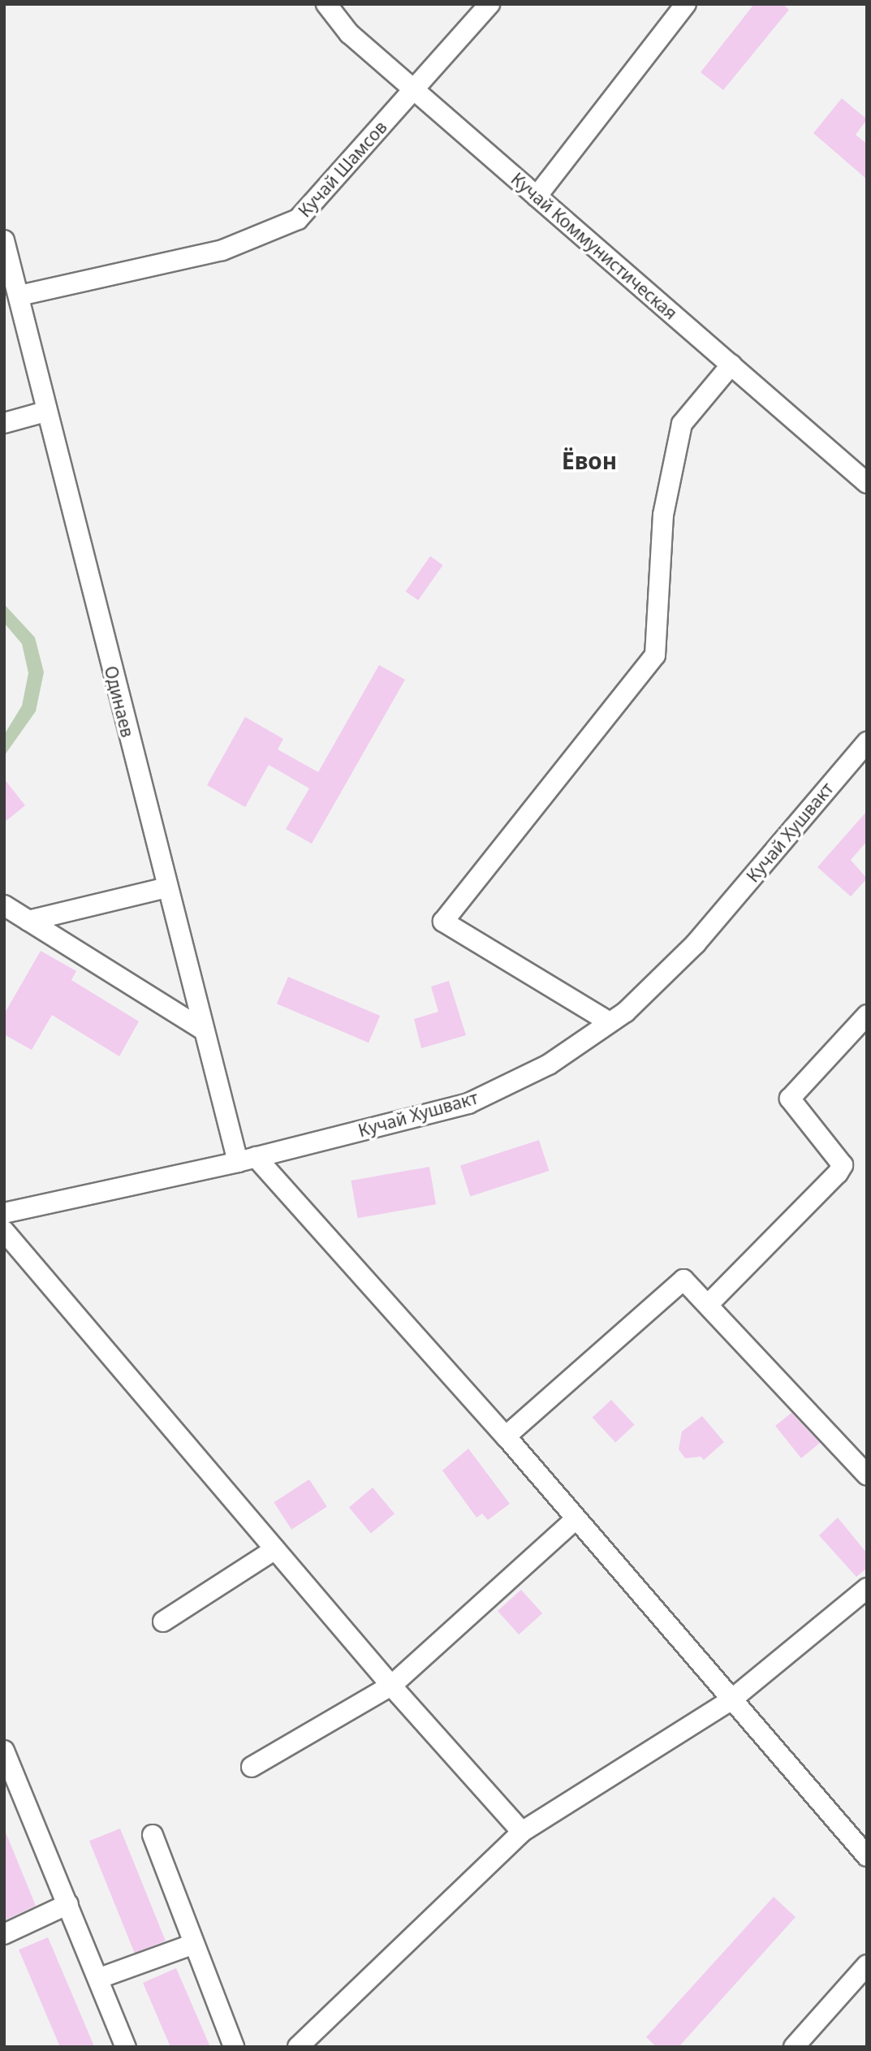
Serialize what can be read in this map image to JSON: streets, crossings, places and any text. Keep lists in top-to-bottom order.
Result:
{
  "streets": {
    "street": [
      "Кучай Шамсов",
      "Кучай Коммунистическая",
      "Одинаев",
      "Кучай Хушвакт"
    ]
  },
  "crossings": [
    ["Кучай Шамсов", "Кучай Коммунистическая"],
    ["Кучай Шамсов", "Одинаев"],
    ["Одинаев", "Кучай Хушвакт"]
  ],
  "districts": ["Ёвон"]
}
